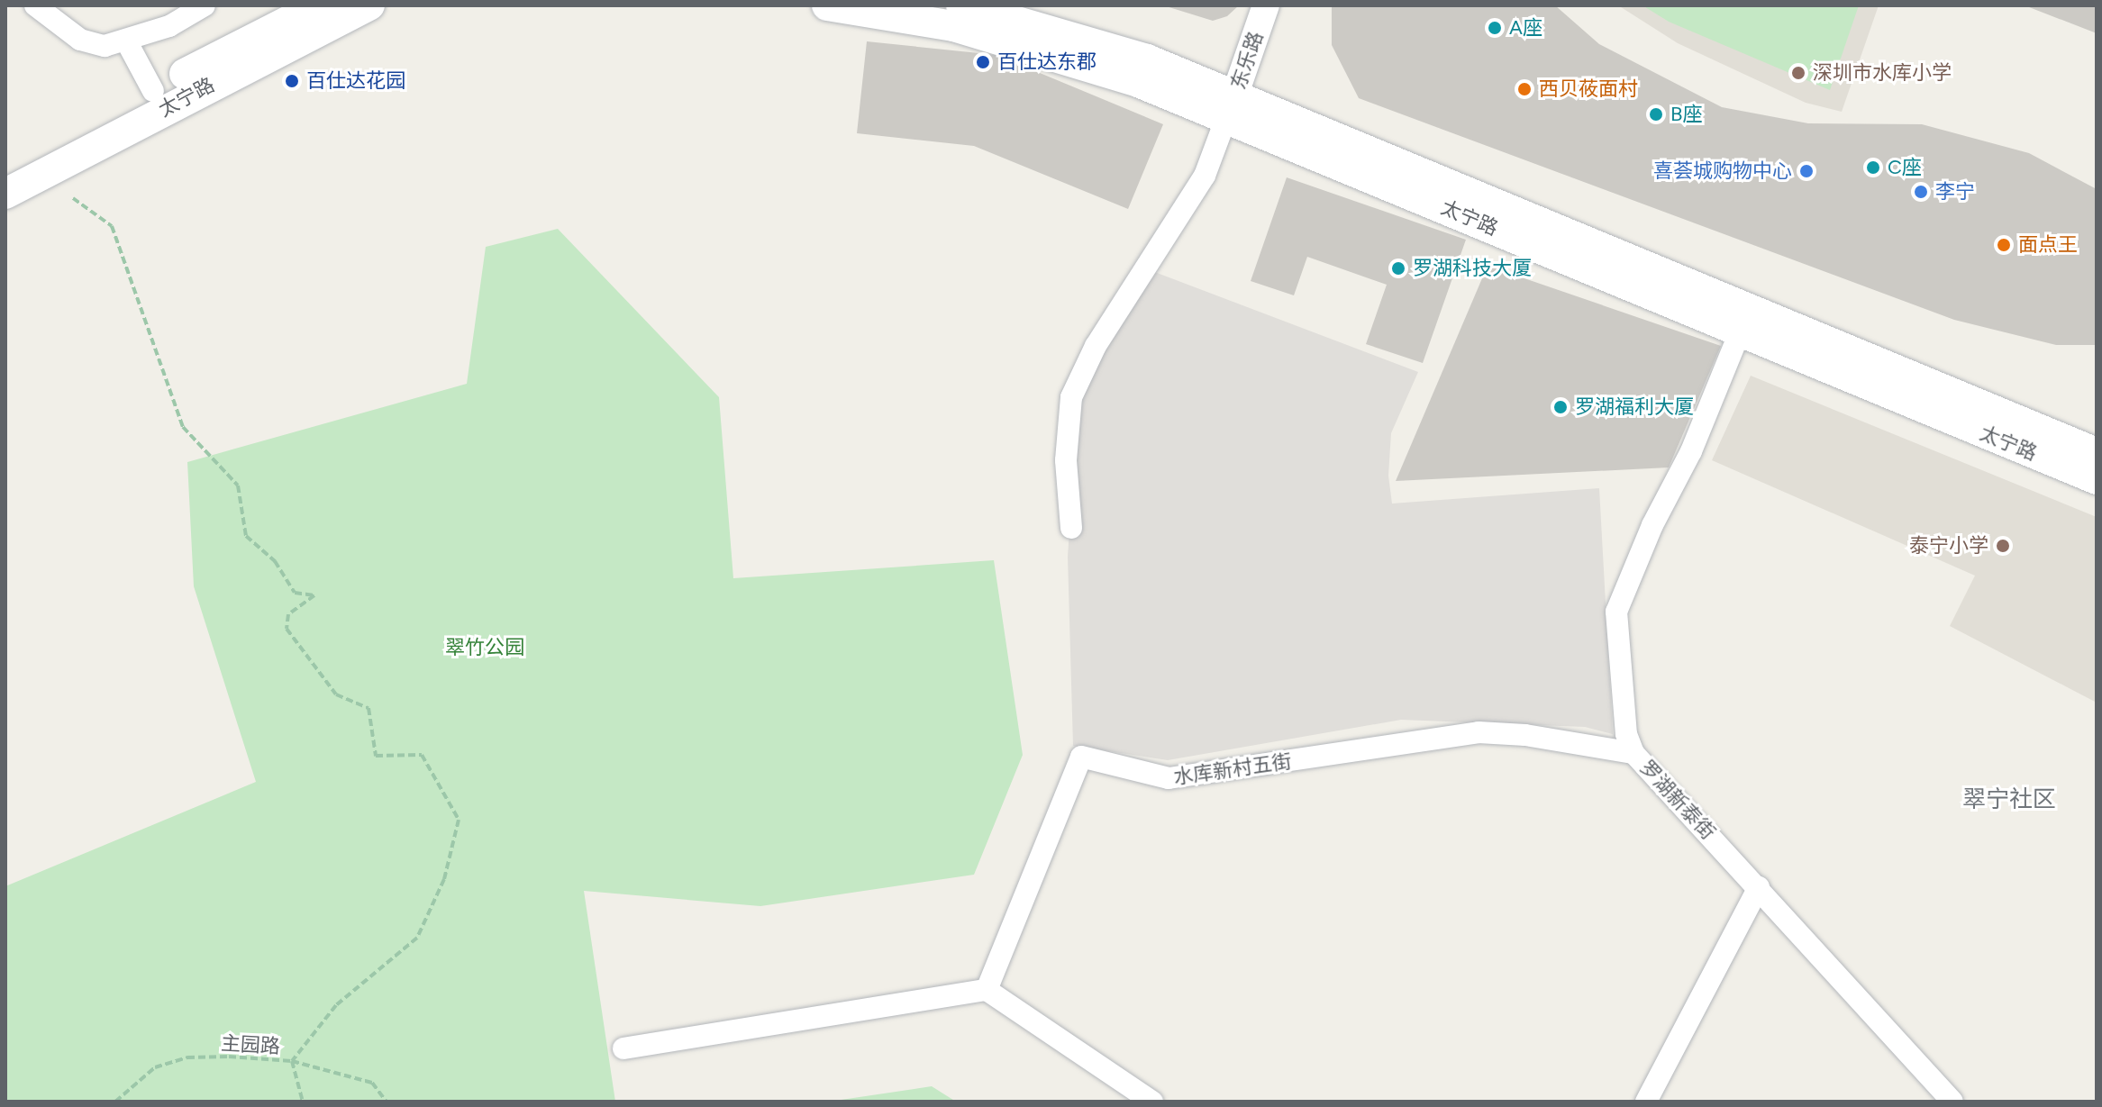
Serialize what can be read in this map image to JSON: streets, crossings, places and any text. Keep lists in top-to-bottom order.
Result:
{
  "streets": {
    "main road": ["太宁路"],
    "street": ["东乐路", "水库新村五街", "罗湖新泰街"],
    "path": ["主园路"]
  },
  "crossings": [
    ["东乐路", "太宁路"],
    ["太宁路", "罗湖新泰街"],
    ["水库新村五街", "罗湖新泰街"]
  ],
  "districts": ["翠宁社区"],
  "parks": ["翠竹公园"],
  "places": [
    "A座",
    "百仕达东郡",
    "深圳市水库小学",
    "百仕达花园",
    "西贝莜面村",
    "B座",
    "C座",
    "喜荟城购物中心",
    "李宁",
    "面点王",
    "罗湖科技大厦",
    "罗湖福利大厦",
    "泰宁小学"
  ]
}
